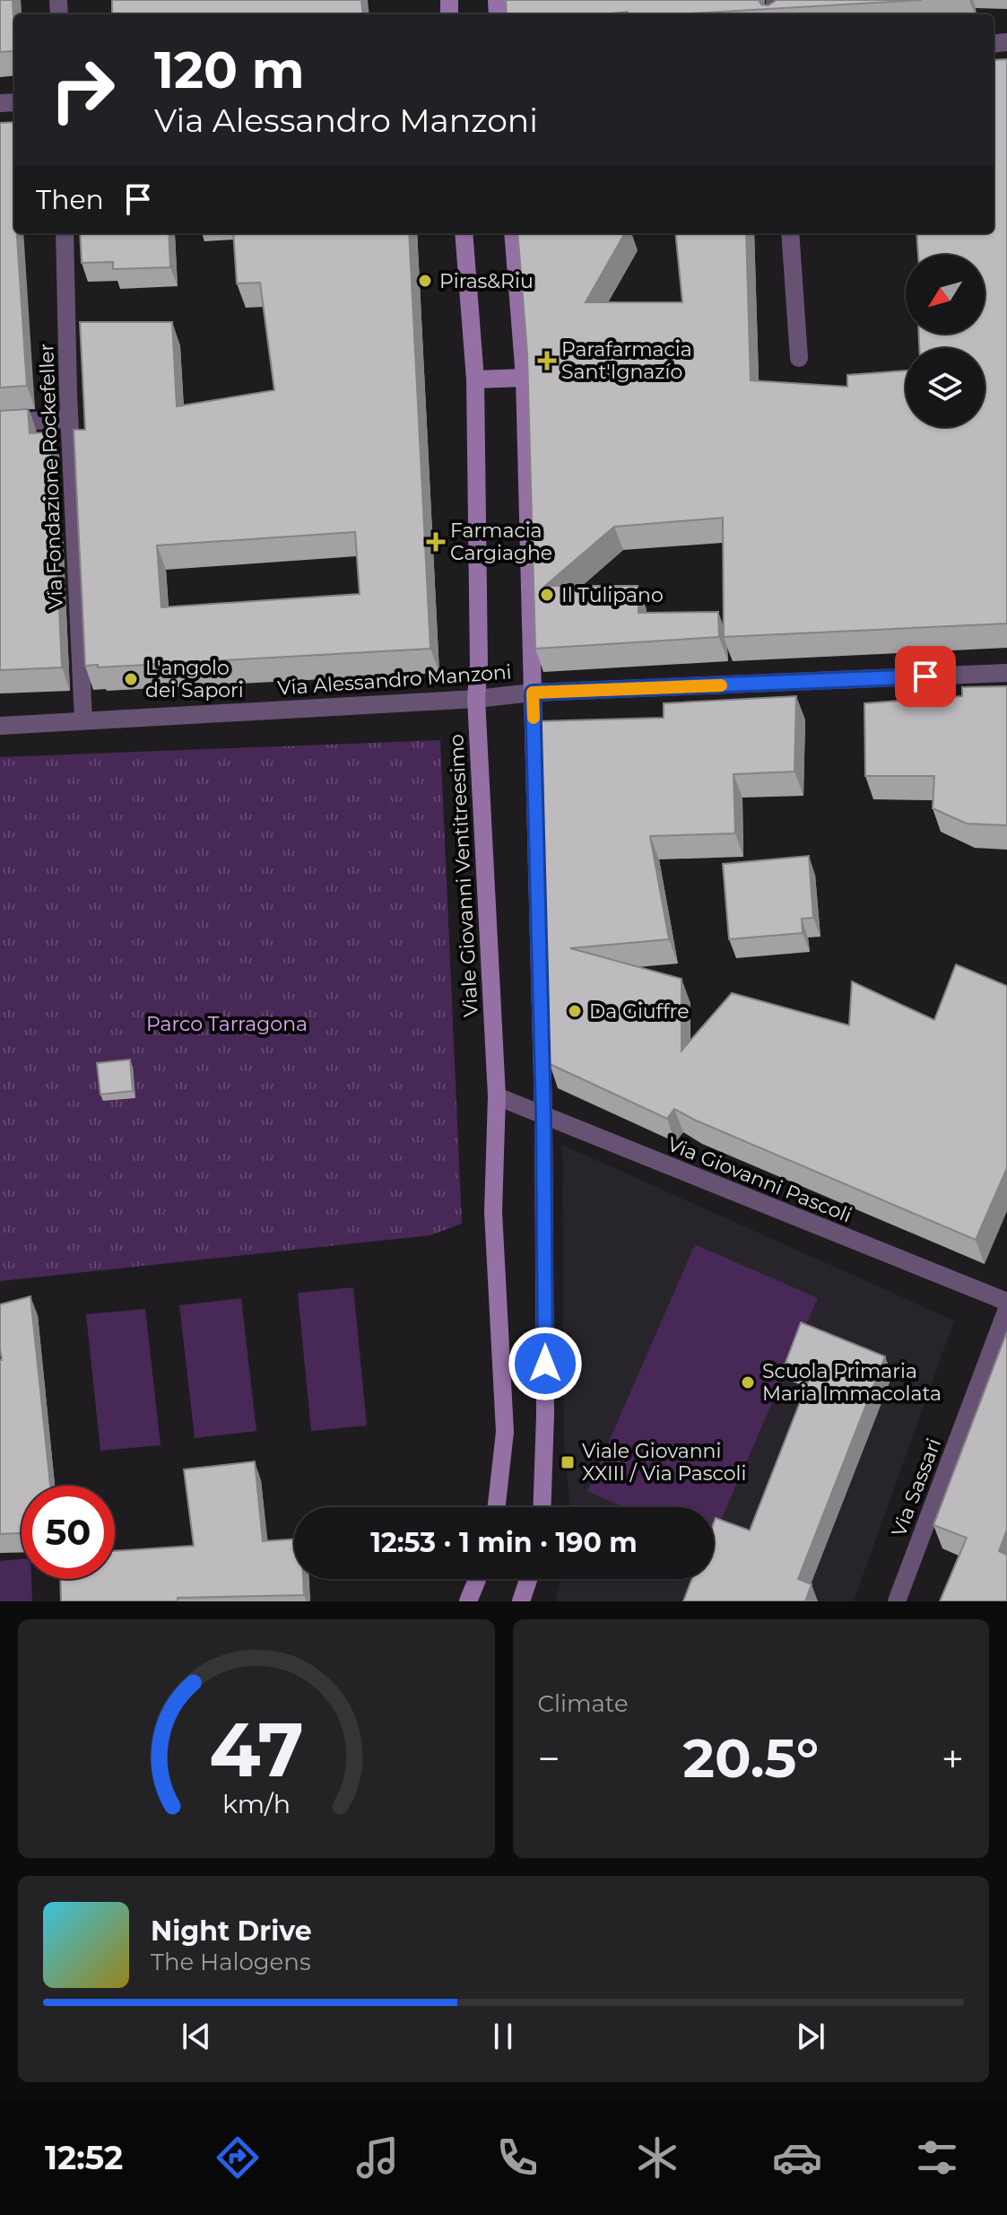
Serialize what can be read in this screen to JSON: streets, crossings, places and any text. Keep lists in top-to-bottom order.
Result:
{
  "streets": {
    "main road": ["Viale Giovanni Ventitreesimo"],
    "street": [
      "Via Fondazione Rockefeller",
      "Via Alessandro Manzoni",
      "Via Giovanni Pascoli",
      "Via Sassari"
    ]
  },
  "crossings": [
    ["Via Fondazione Rockefeller", "Via Alessandro Manzoni"],
    ["Via Alessandro Manzoni", "Viale Giovanni Ventitreesimo"],
    ["Viale Giovanni Ventitreesimo", "Via Giovanni Pascoli"]
  ],
  "parks": ["Parco Tarragona"],
  "places": {
    "other": [
      "Piras&Riu",
      "Il Tulipano",
      "L'angolo dei Sapori",
      "Da Giuffre",
      "Scuola Primaria Maria Immacolata"
    ],
    "health": ["Parafarmacia Sant'Ignazío", "Farmacia Cargiaghe"],
    "transit": ["Viale Giovanni XXIII / Via Pascoli"]
  },
  "north": "bottom left",
  "page": {
    "turn": ["120 m", "Via Alessandro Manzoni"],
    "then": "Then",
    "limit": "50",
    "trip": "12:53 · 1 min · 190 m",
    "tile": "Climate",
    "heat": ["−", "20.5°", "+"],
    "song": ["Night Drive", "The Halogens"],
    "tabs": "12:52",
    "gauge": ["47", "km/h"]
  }
}
